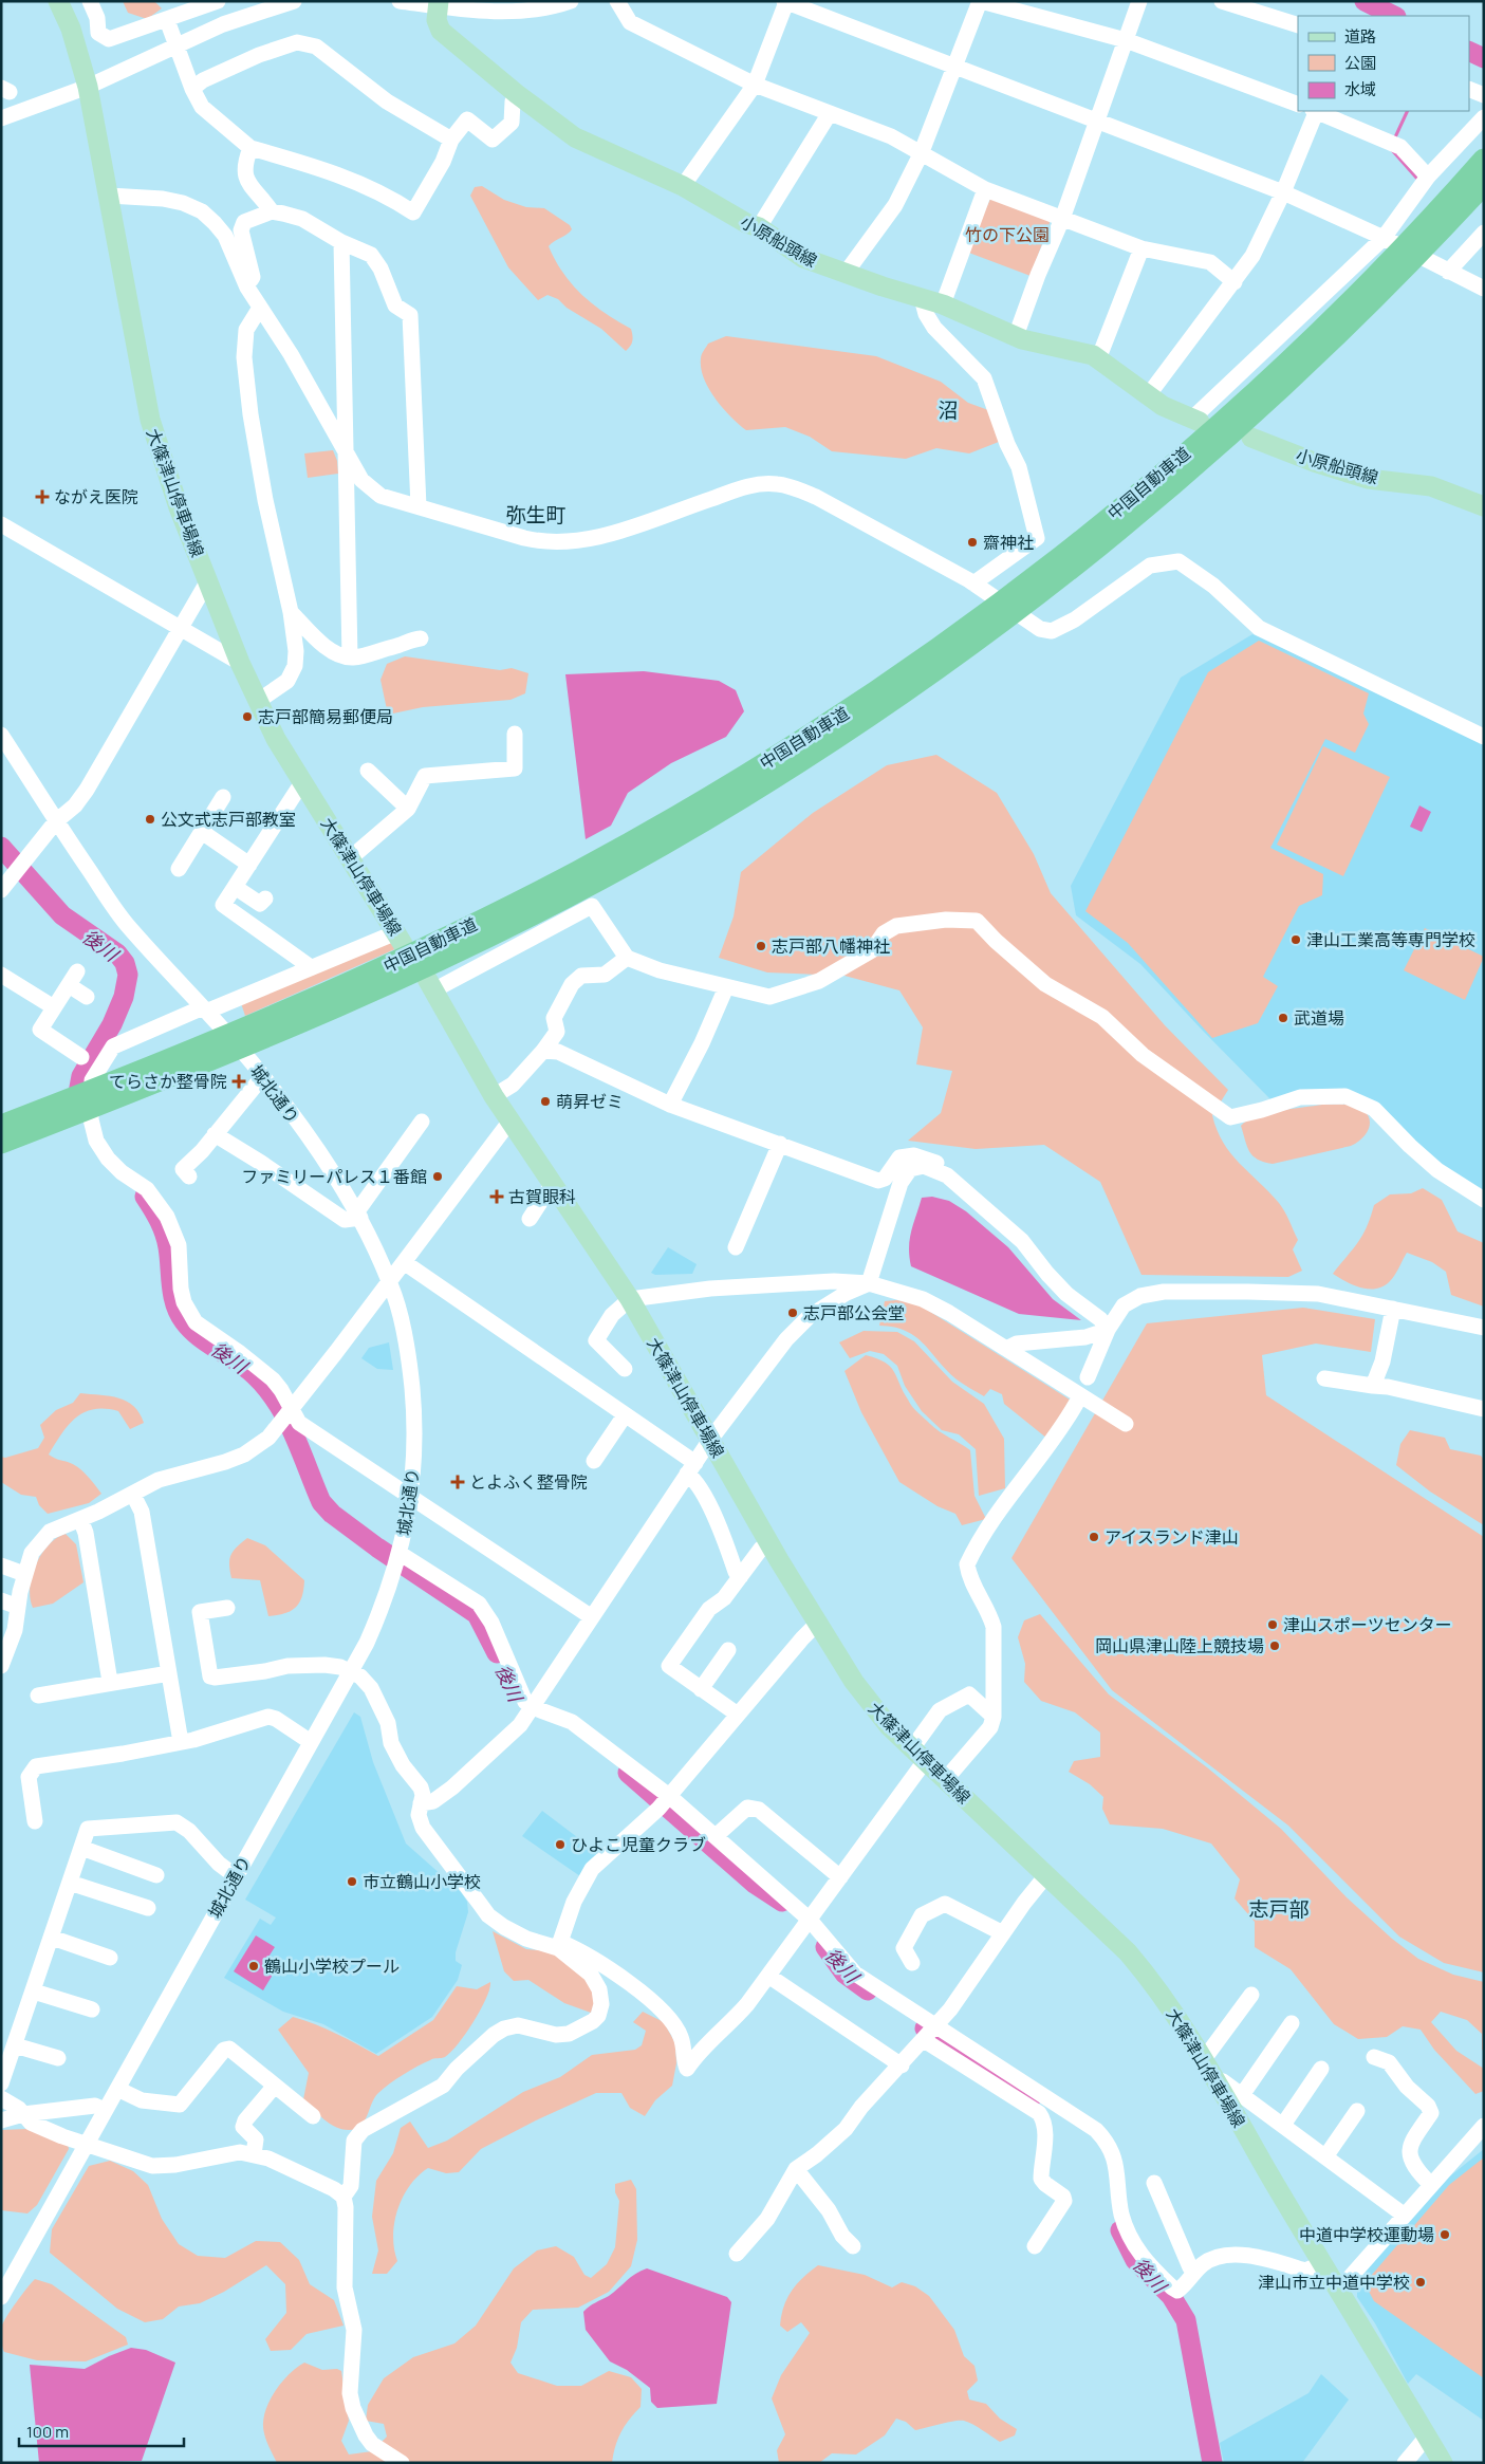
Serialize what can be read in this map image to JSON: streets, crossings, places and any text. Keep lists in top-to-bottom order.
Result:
{
  "streets": {
    "highway": ["中国自動車道"],
    "main road": ["小原船頭線", "大篠津山停車場線"],
    "street": ["城北通り"]
  },
  "districts": ["沼", "弥生町", "志戸部"],
  "water": ["後川"],
  "parks": ["竹の下公園"],
  "places": {
    "health": [
      "ながえ医院",
      "てらさか整骨院",
      "古賀眼科",
      "とよふく整骨院"
    ],
    "other": [
      "齋神社",
      "志戸部簡易郵便局",
      "公文式志戸部教室",
      "津山工業高等専門学校",
      "志戸部八幡神社",
      "武道場",
      "萌昇ゼミ",
      "ファミリーパレス１番館",
      "志戸部公会堂",
      "アイスランド津山",
      "津山スポーツセンター",
      "岡山県津山陸上競技場",
      "ひよこ児童クラブ",
      "市立鶴山小学校",
      "鶴山小学校プール",
      "中道中学校運動場",
      "津山市立中道中学校"
    ]
  },
  "legend": ["道路", "公園", "水域"],
  "scale_bar": "100 m"
}
